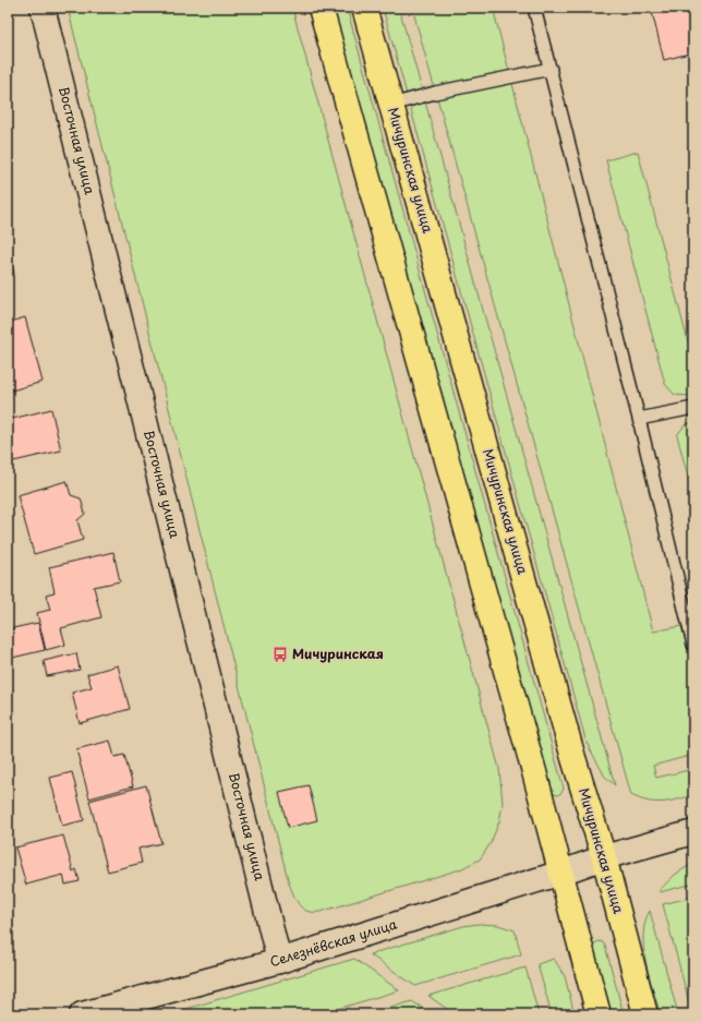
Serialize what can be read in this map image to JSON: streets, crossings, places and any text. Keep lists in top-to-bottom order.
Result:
{
  "streets": {
    "main road": ["Мичуринская улица"],
    "street": ["Восточная улица", "Селезнёвская улица"]
  },
  "crossings": [
    ["Восточная улица", "Селезнёвская улица"],
    ["Мичуринская улица", "Селезнёвская улица"]
  ],
  "places": {
    "bus stop": ["Мичуринская"]
  }
}
